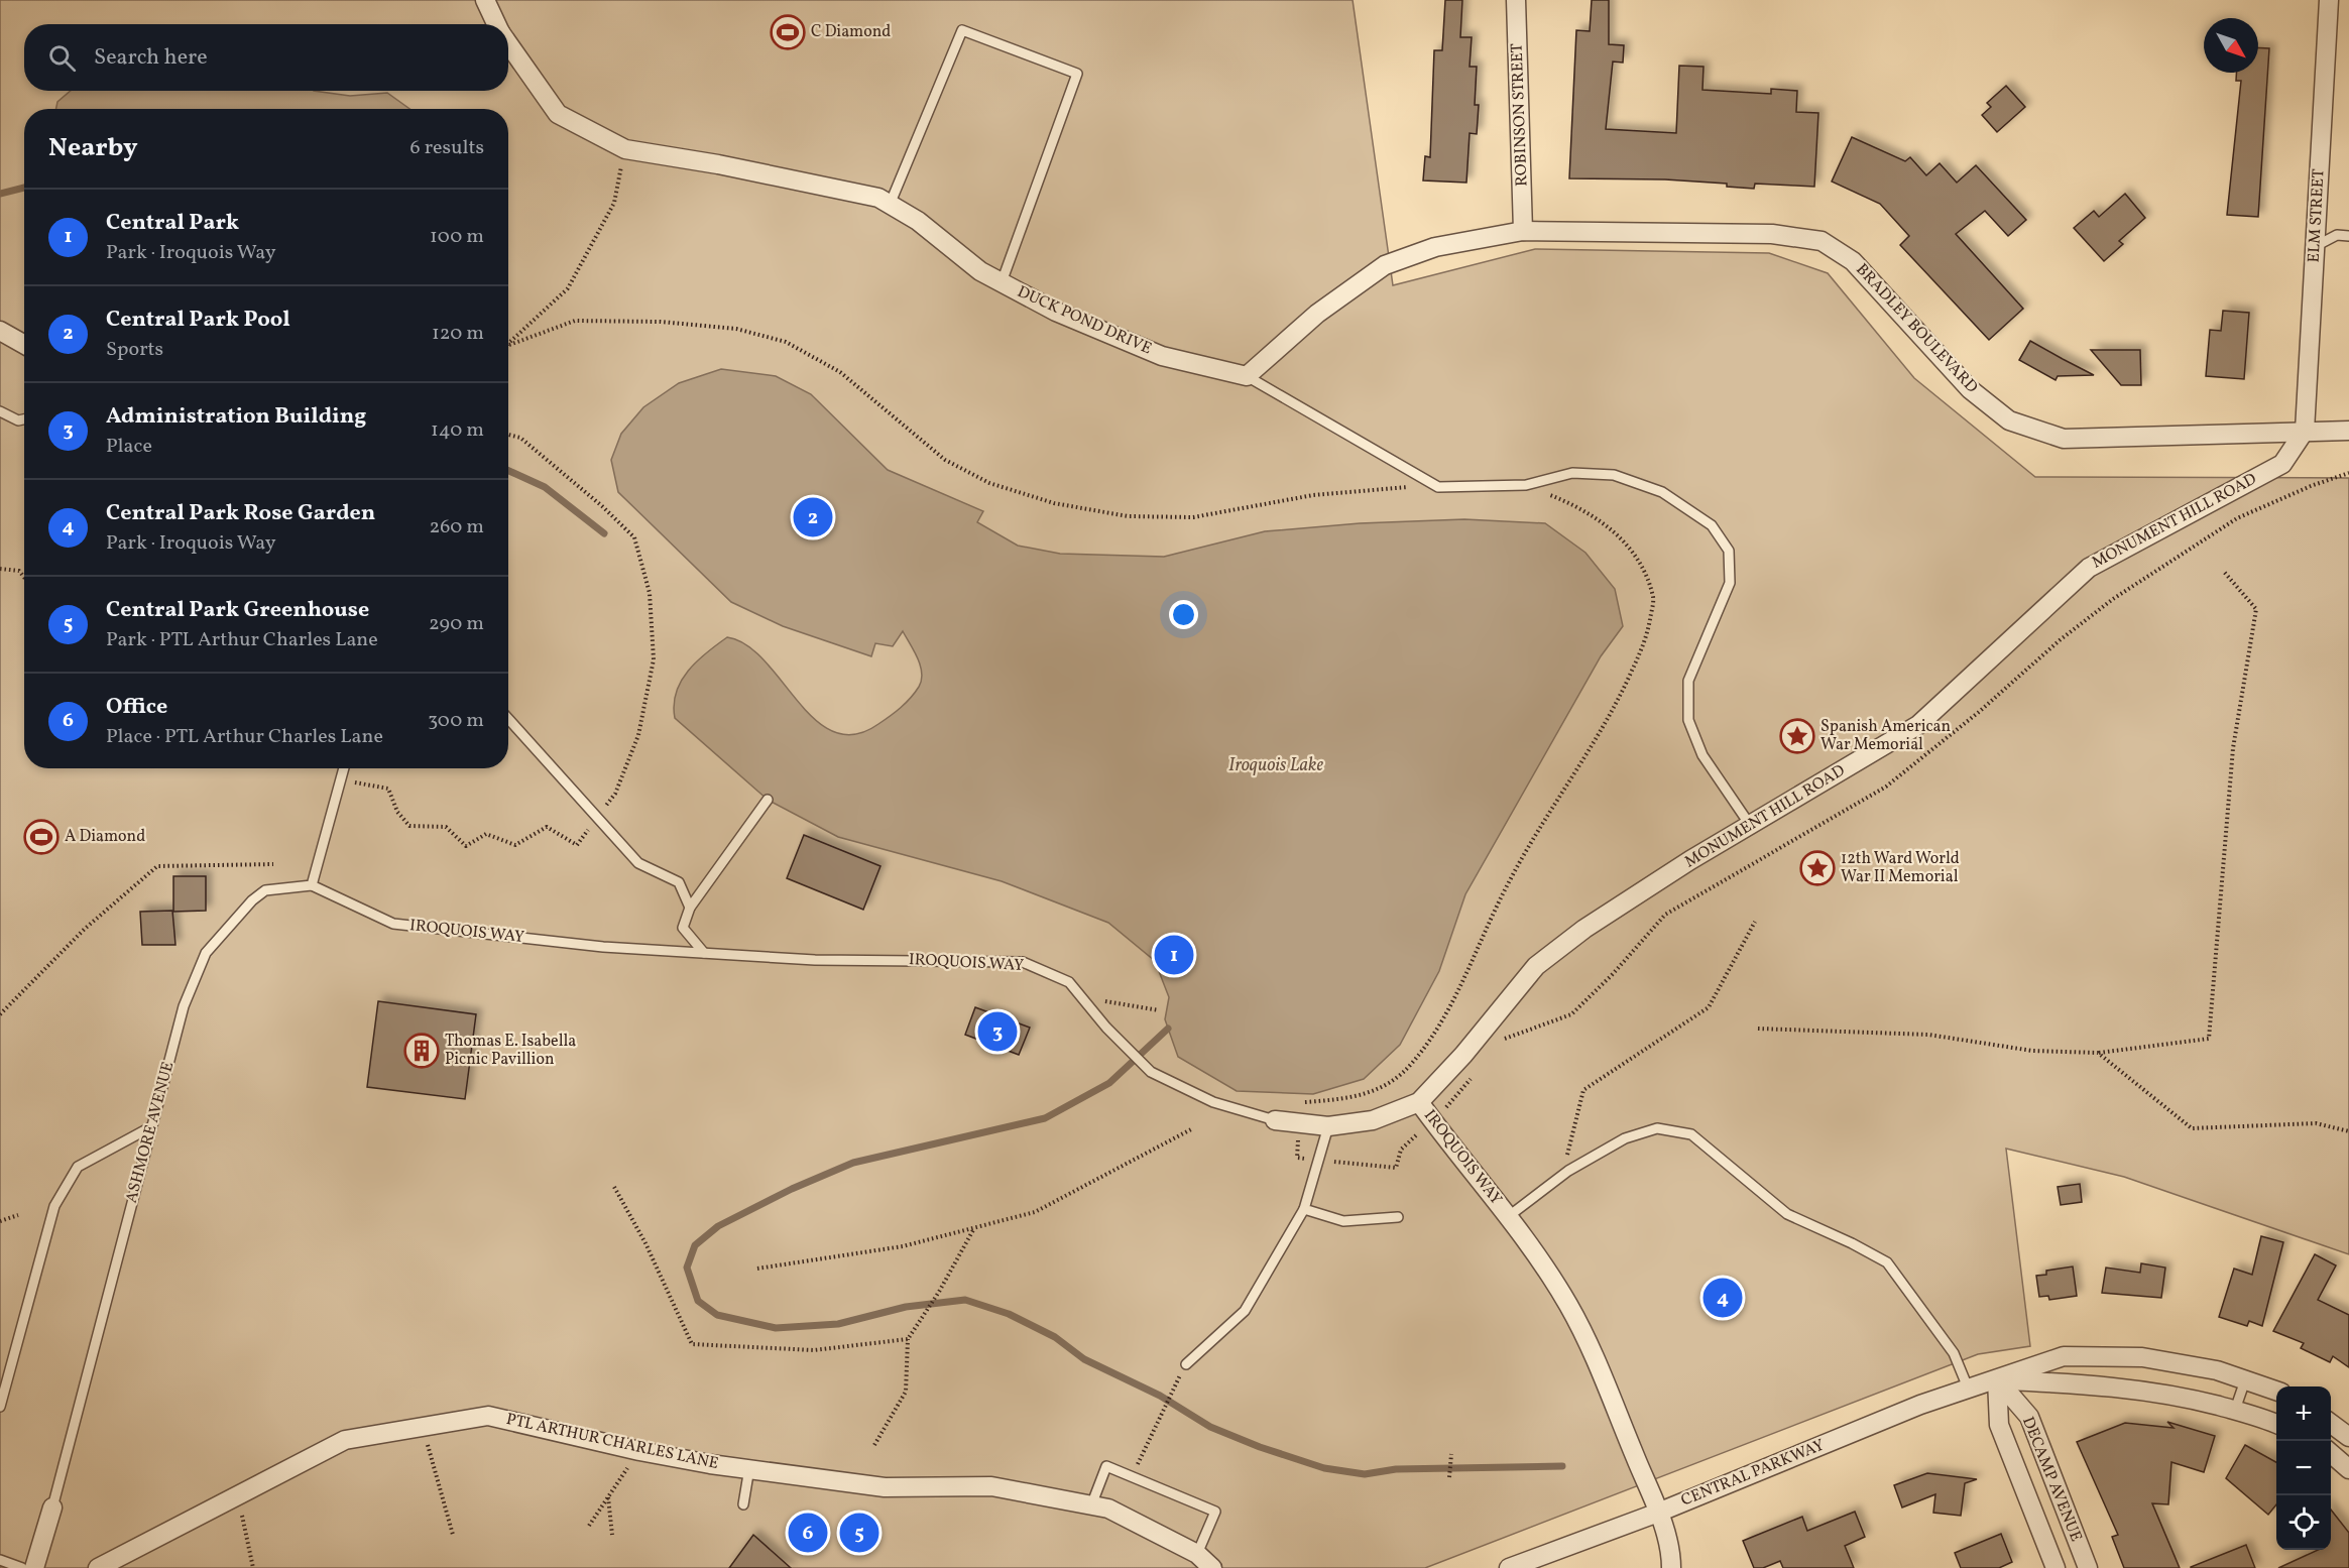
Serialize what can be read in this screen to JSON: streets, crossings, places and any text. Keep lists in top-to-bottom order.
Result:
{
  "streets": {
    "street": [
      "ROBINSON STREET",
      "ELM STREET",
      "DUCK POND DRIVE",
      "BRADLEY BOULEVARD",
      "MONUMENT HILL ROAD",
      "IROQUOIS WAY",
      "ASHMORE AVENUE",
      "PTL ARTHUR CHARLES LANE",
      "CENTRAL PARKWAY",
      "DECAMP AVENUE"
    ]
  },
  "crossings": [
    ["ROBINSON STREET", "BRADLEY BOULEVARD"],
    ["ELM STREET", "BRADLEY BOULEVARD"],
    ["ELM STREET", "MONUMENT HILL ROAD"],
    ["BRADLEY BOULEVARD", "MONUMENT HILL ROAD"],
    ["MONUMENT HILL ROAD", "IROQUOIS WAY"],
    ["IROQUOIS WAY", "ASHMORE AVENUE"],
    ["IROQUOIS WAY", "CENTRAL PARKWAY"],
    ["CENTRAL PARKWAY", "DECAMP AVENUE"]
  ],
  "water": ["Iroquois Lake"],
  "places": {
    "sports": ["C Diamond", "A Diamond"],
    "place": ["Spanish American War Memorial", "12th Ward World War II Memorial"],
    "building": ["Thomas E. Isabella Picnic Pavillion"]
  },
  "north": "bottom right",
  "page": {
    "search": "Search here",
    "heading": ["Nearby", "6 results"],
    "list": [
      {
        "mark": "1",
        "name": "Central Park",
        "note": "Park · Iroquois Way",
        "value": "100 m"
      },
      {
        "mark": "2",
        "name": "Central Park Pool",
        "note": "Sports",
        "value": "120 m"
      },
      {
        "mark": "3",
        "name": "Administration Building",
        "note": "Place",
        "value": "140 m"
      },
      {
        "mark": "4",
        "name": "Central Park Rose Garden",
        "note": "Park · Iroquois Way",
        "value": "260 m"
      },
      {
        "mark": "5",
        "name": "Central Park Greenhouse",
        "note": "Park · PTL Arthur Charles Lane",
        "value": "290 m"
      },
      {
        "mark": "6",
        "name": "Office",
        "note": "Place · PTL Arthur Charles Lane",
        "value": "300 m"
      }
    ],
    "pins": [
      "2",
      "1",
      "3",
      "4",
      "5",
      "6"
    ],
    "map_buttons": ["+", "−"]
  }
}
